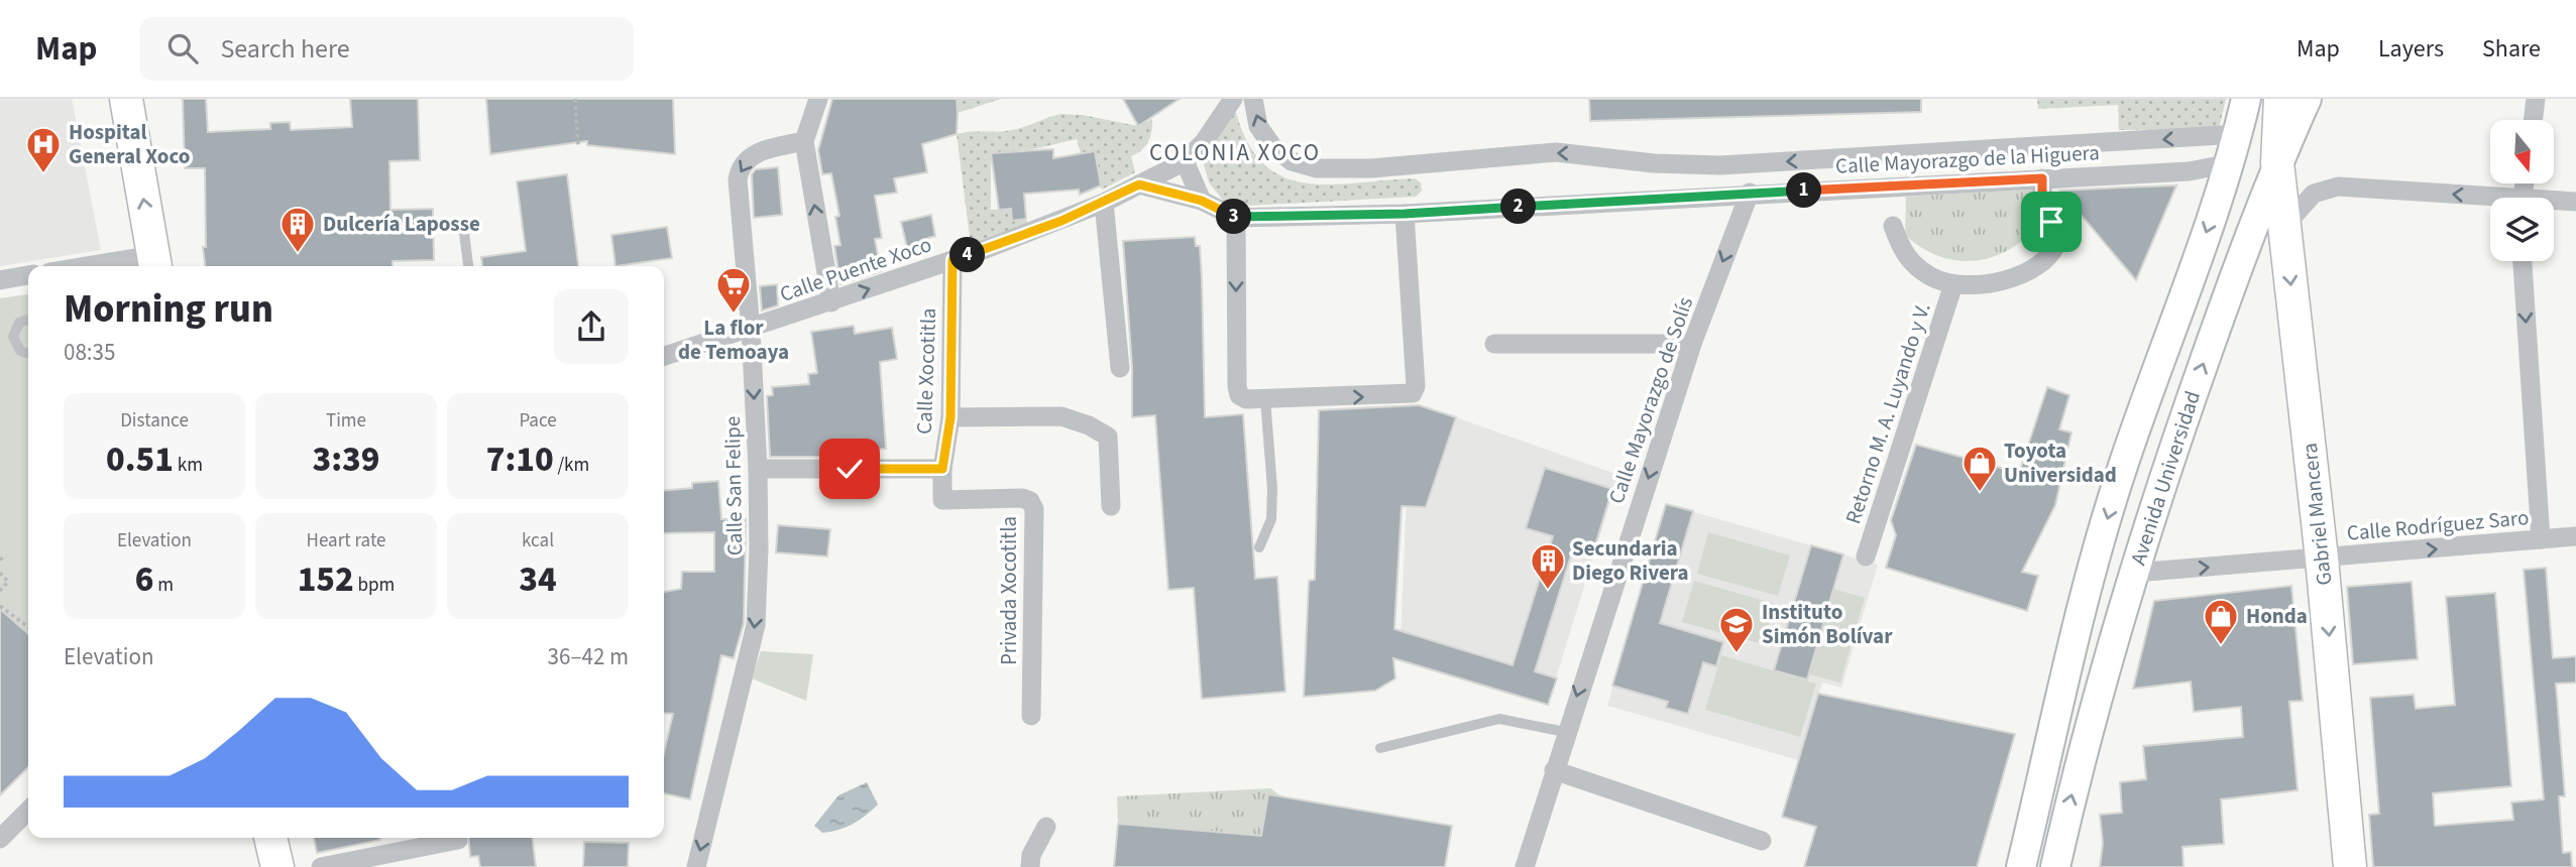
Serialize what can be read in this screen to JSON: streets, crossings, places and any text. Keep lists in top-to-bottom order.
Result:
{
  "streets": {
    "main road": ["Avenida Universidad", "Gabriel Mancera"],
    "street": [
      "Calle Mayorazgo de la Higuera",
      "Calle Puente Xoco",
      "Calle Xocotitla",
      "Calle Mayorazgo de Solís",
      "Retorno M. A. Luyando y V.",
      "Calle San Felipe",
      "Calle Rodríguez Saro",
      "Privada Xocotitla"
    ]
  },
  "crossings": [
    ["Calle Mayorazgo de la Higuera", "Calle Puente Xoco"],
    ["Calle Mayorazgo de la Higuera", "Calle Mayorazgo de Solís"],
    ["Calle Mayorazgo de la Higuera", "Retorno M. A. Luyando y V."],
    ["Calle Mayorazgo de la Higuera", "Avenida Universidad"],
    ["Calle Puente Xoco", "Calle Xocotitla"],
    ["Calle Puente Xoco", "Calle San Felipe"],
    ["Calle Xocotitla", "Privada Xocotitla"],
    ["Avenida Universidad", "Gabriel Mancera"],
    ["Avenida Universidad", "Calle Rodríguez Saro"],
    ["Gabriel Mancera", "Calle Rodríguez Saro"]
  ],
  "one_way": [
    "Calle Mayorazgo de Solís",
    "Calle San Felipe",
    "Gabriel Mancera",
    "Calle Rodríguez Saro"
  ],
  "districts": ["COLONIA XOCO"],
  "places": {
    "hospital": ["Hospital General Xoco"],
    "building": ["Dulcería Laposse", "Secundaria Diego Rivera"],
    "supermarket": ["La flor de Temoaya"],
    "shop": ["Toyota Universidad", "Honda"],
    "school or university": ["Instituto Simón Bolívar"]
  },
  "north": "bottom",
  "page": {
    "header": "Map",
    "search": "Search here",
    "nav": ["Map", "Layers", "Share"],
    "pins": [
      "1",
      "2",
      "3",
      "4"
    ],
    "heading": ["Morning run", "08:35"],
    "stats": [
      ["Distance", "0.51 km"],
      ["Time", "3:39"],
      ["Pace", "7:10 /km"],
      ["Elevation", "6 m"],
      ["Heart rate", "152 bpm"],
      ["kcal", "34"]
    ],
    "chart": ["Elevation", "36–42 m"]
  }
}
